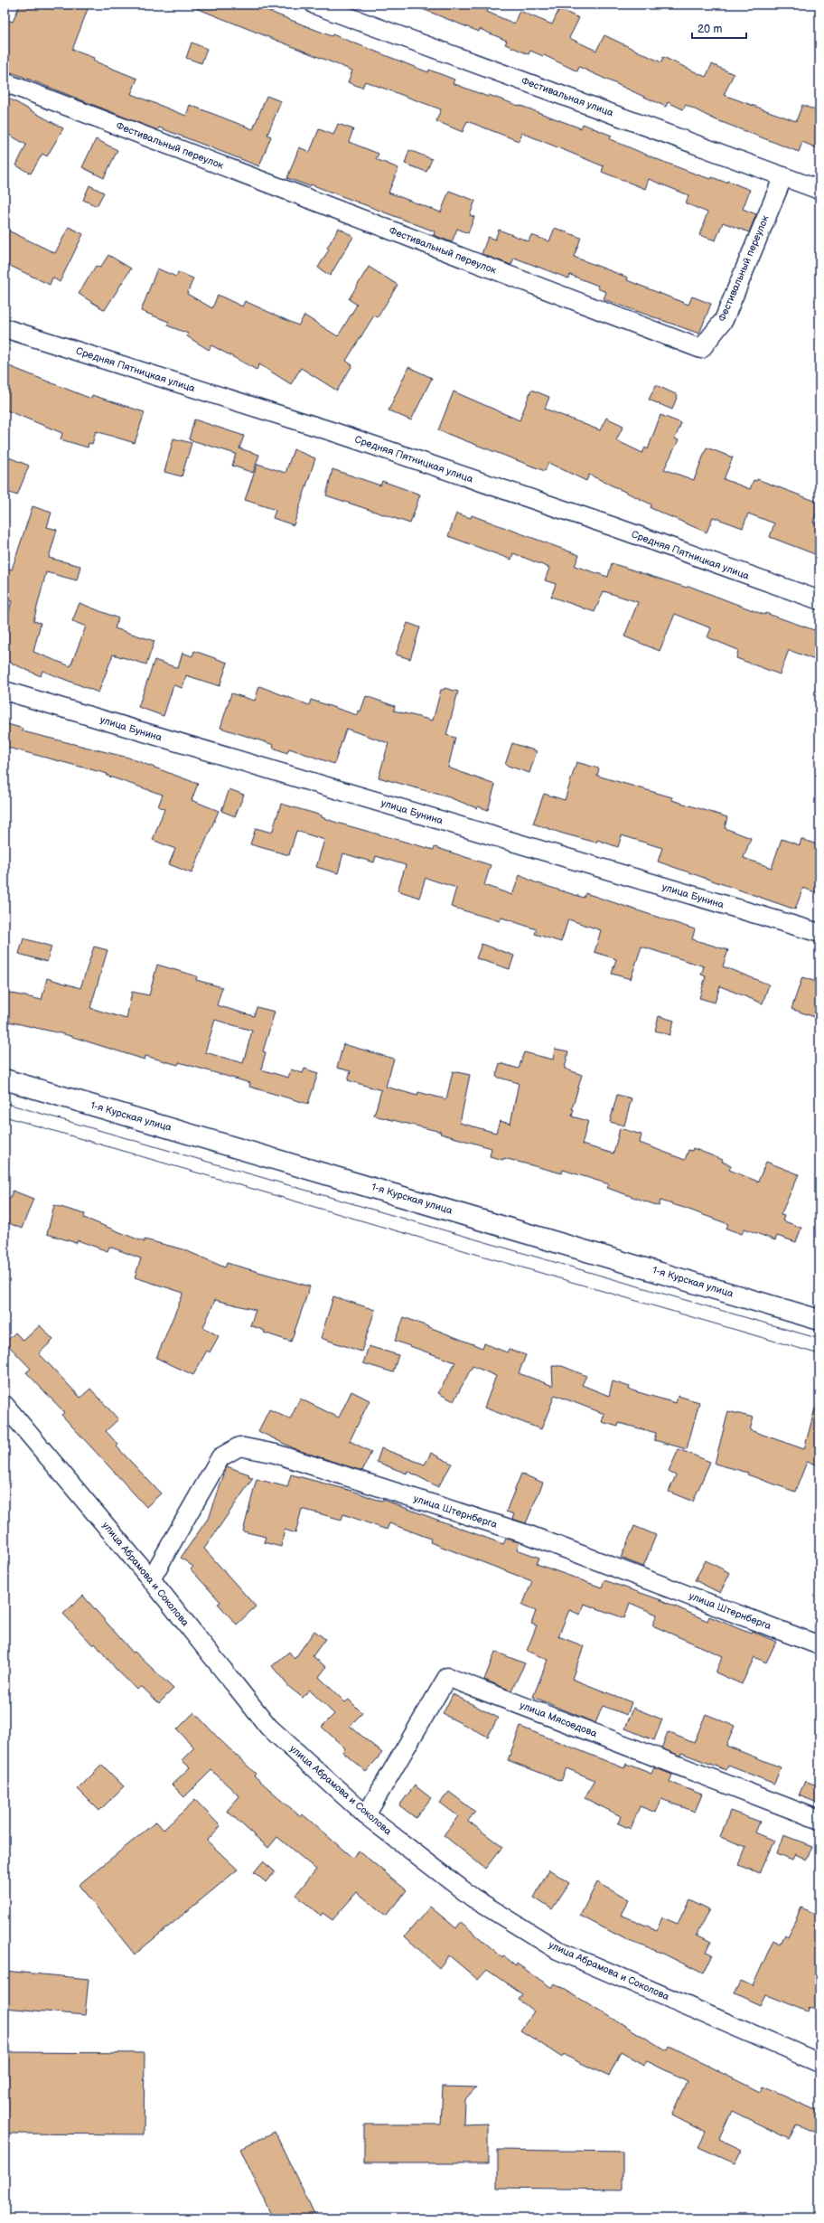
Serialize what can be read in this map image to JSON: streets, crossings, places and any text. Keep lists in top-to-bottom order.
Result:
{
  "streets": {
    "street": [
      "Фестивальная улица",
      "Фестивальный переулок",
      "Средняя Пятницкая улица",
      "улица Бунина",
      "1-я Курская улица",
      "улица Штернберга",
      "улица Абрамова и Соколова",
      "улица Мясоедова"
    ]
  },
  "crossings": [
    ["Фестивальная улица", "Фестивальный переулок"],
    ["улица Штернберга", "улица Абрамова и Соколова"],
    ["улица Абрамова и Соколова", "улица Мясоедова"]
  ],
  "scale_bar": "20 m"
}
